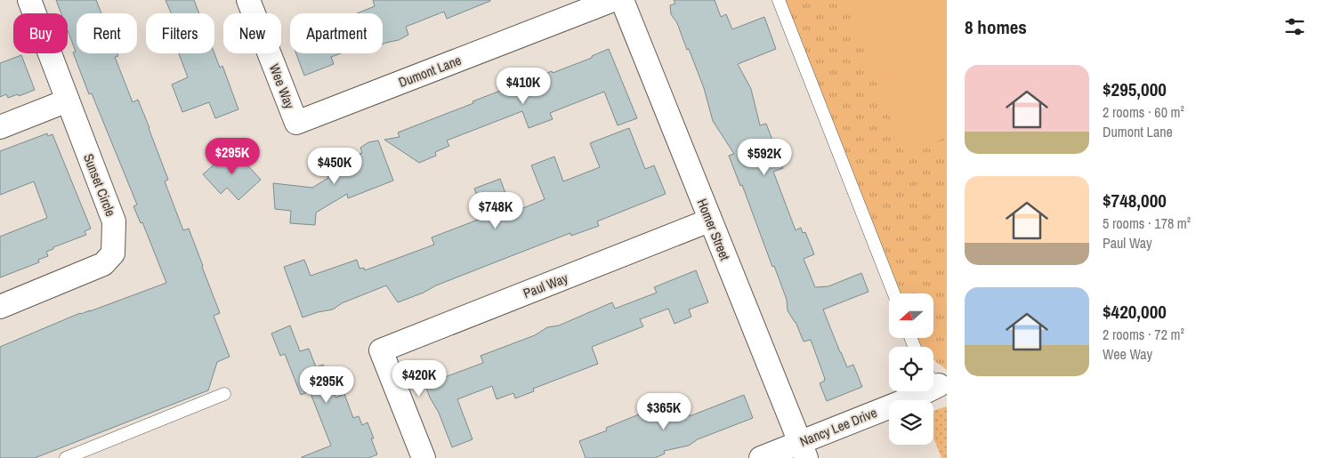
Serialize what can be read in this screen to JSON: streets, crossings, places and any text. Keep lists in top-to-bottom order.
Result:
{
  "streets": {
    "street": [
      "Dumont Lane",
      "Wee Way",
      "Sunset Circle",
      "Homer Street",
      "Paul Way",
      "Nancy Lee Drive"
    ]
  },
  "crossings": [
    ["Dumont Lane", "Wee Way"],
    ["Homer Street", "Paul Way"],
    ["Homer Street", "Nancy Lee Drive"]
  ],
  "north": "left",
  "page": {
    "heading": "8 homes",
    "chip": [
      "Buy",
      "Rent",
      "Filters",
      "New",
      "Apartment"
    ],
    "list": [
      {
        "name": "$295,000",
        "note": "2 rooms · 60 m² · Dumont Lane"
      },
      {
        "name": "$748,000",
        "note": "5 rooms · 178 m² · Paul Way"
      },
      {
        "name": "$420,000",
        "note": "2 rooms · 72 m² · Wee Way"
      }
    ],
    "price": [
      "$410K",
      "$295K",
      "$592K",
      "$450K",
      "$748K",
      "$420K",
      "$295K",
      "$365K"
    ]
  }
}
